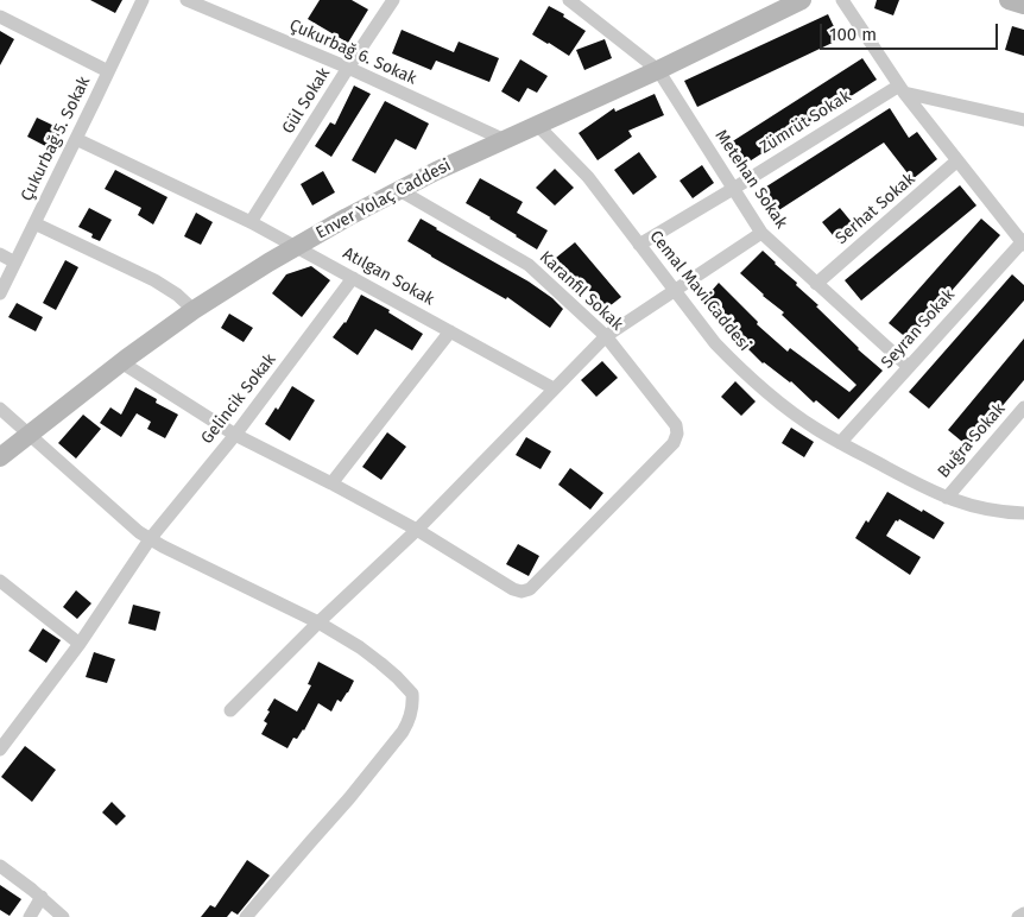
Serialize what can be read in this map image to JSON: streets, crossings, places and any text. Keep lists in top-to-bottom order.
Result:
{
  "streets": {
    "street": [
      "Çukurbağ 6. Sokak",
      "Gül Sokak",
      "Zümrüt Sokak",
      "Çukurbağ 5. Sokak",
      "Metehan Sokak",
      "Enver Yolaç Caddesi",
      "Serhat Sokak",
      "Atılgan Sokak",
      "Karanfil Sokak",
      "Cemal Mavi Caddesi",
      "Seyran Sokak",
      "Gelincik Sokak",
      "Buğra Sokak"
    ]
  },
  "crossings": [
    ["Çukurbağ 6. Sokak", "Gül Sokak"],
    ["Çukurbağ 6. Sokak", "Enver Yolaç Caddesi"],
    ["Gül Sokak", "Atılgan Sokak"],
    ["Zümrüt Sokak", "Metehan Sokak"],
    ["Zümrüt Sokak", "Cemal Mavi Caddesi"],
    ["Çukurbağ 5. Sokak", "Atılgan Sokak"],
    ["Metehan Sokak", "Enver Yolaç Caddesi"],
    ["Metehan Sokak", "Serhat Sokak"],
    ["Metehan Sokak", "Seyran Sokak"],
    ["Enver Yolaç Caddesi", "Atılgan Sokak"],
    ["Enver Yolaç Caddesi", "Karanfil Sokak"],
    ["Enver Yolaç Caddesi", "Cemal Mavi Caddesi"],
    ["Atılgan Sokak", "Gelincik Sokak"],
    ["Cemal Mavi Caddesi", "Seyran Sokak"],
    ["Cemal Mavi Caddesi", "Buğra Sokak"]
  ],
  "scale_bar": "100 m"
}
